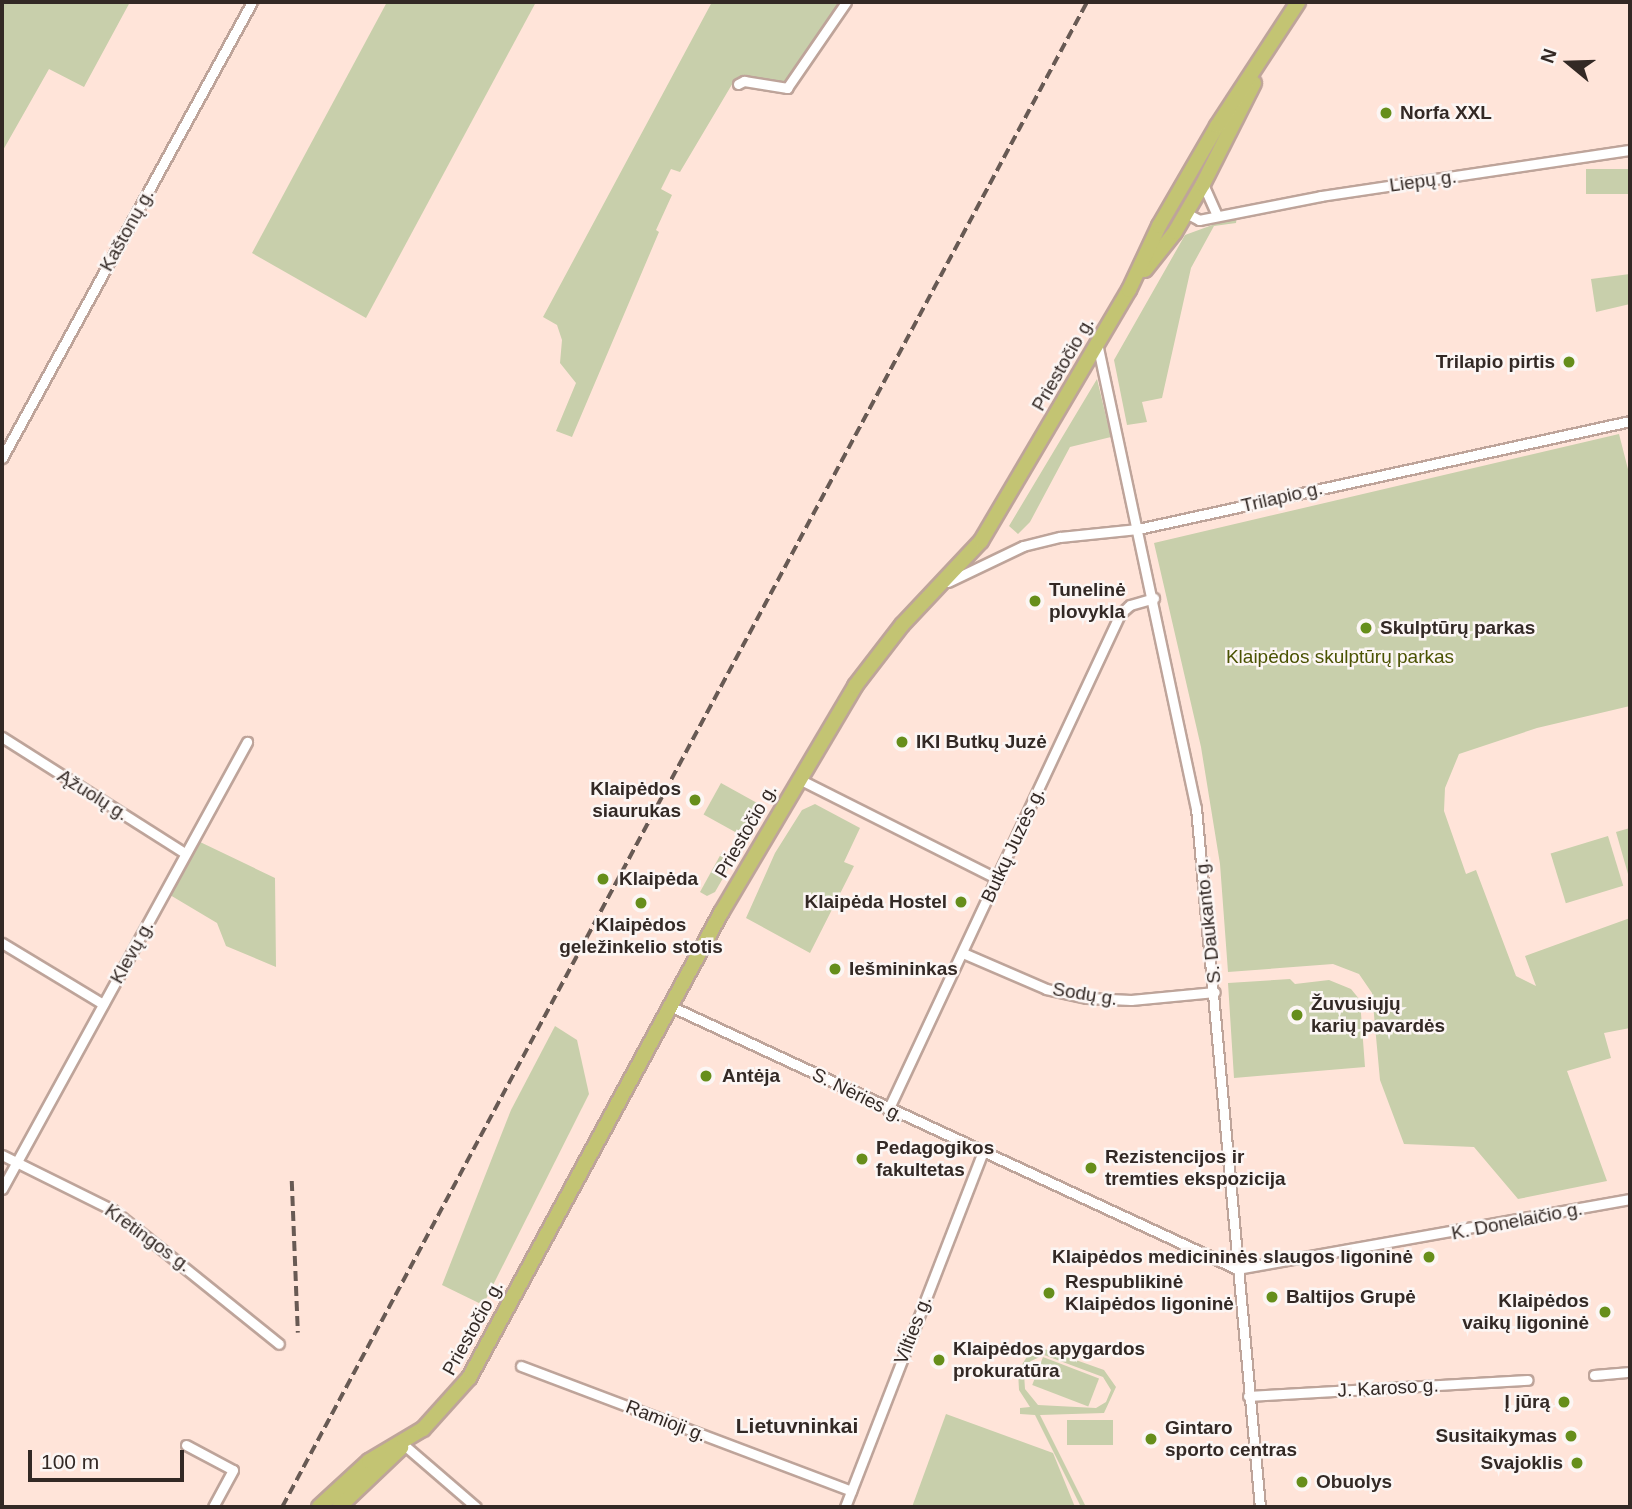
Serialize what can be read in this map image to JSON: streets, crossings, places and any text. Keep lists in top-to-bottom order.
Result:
{
  "streets": {
    "main road": ["Priestočio g."],
    "street": [
      "Liepų g.",
      "Kaštonų g.",
      "Trilapio g.",
      "Ąžuolų g.",
      "Butkų Juzės g.",
      "S. Daukanto g.",
      "Klevų g.",
      "Sodų g.",
      "S. Nėries g.",
      "K. Donelaičio g.",
      "Kretingos g.",
      "Vilties g.",
      "J. Karoso g.",
      "Ramioji g."
    ]
  },
  "crossings": [
    ["Liepų g.", "Priestočio g."],
    ["Priestočio g.", "Trilapio g."],
    ["Priestočio g.", "S. Daukanto g."],
    ["Priestočio g.", "S. Nėries g."],
    ["Trilapio g.", "S. Daukanto g."],
    ["Ąžuolų g.", "Klevų g."],
    ["Butkų Juzės g.", "S. Daukanto g."],
    ["Butkų Juzės g.", "Sodų g."],
    ["Butkų Juzės g.", "S. Nėries g."],
    ["S. Daukanto g.", "Sodų g."],
    ["S. Daukanto g.", "S. Nėries g."],
    ["S. Daukanto g.", "K. Donelaičio g."],
    ["S. Daukanto g.", "J. Karoso g."],
    ["Klevų g.", "Kretingos g."],
    ["S. Nėries g.", "K. Donelaičio g."],
    ["S. Nėries g.", "Vilties g."],
    ["Vilties g.", "Ramioji g."]
  ],
  "districts": ["Lietuvninkai"],
  "parks": ["Klaipėdos skulptūrų parkas"],
  "places": [
    "Norfa XXL",
    "Trilapio pirtis",
    "Tunelinė plovykla",
    "Skulptūrų parkas",
    "IKI Butkų Juzė",
    "Klaipėdos siaurukas",
    "Klaipėda",
    "Klaipėda Hostel",
    "Klaipėdos geležinkelio stotis",
    "Iešmininkas",
    "Žuvusiųjų karių pavardės",
    "Antėja",
    "Pedagogikos fakultetas",
    "Rezistencijos ir tremties ekspozicija",
    "Klaipėdos medicininės slaugos ligoninė",
    "Respublikinė Klaipėdos ligoninė",
    "Baltijos Grupė",
    "Klaipėdos vaikų ligoninė",
    "Klaipėdos apygardos prokuratūra",
    "Į jūrą",
    "Susitaikymas",
    "Gintaro sporto centras",
    "Svajoklis",
    "Obuolys"
  ],
  "scale_bar": "100 m",
  "north": "left"
}
